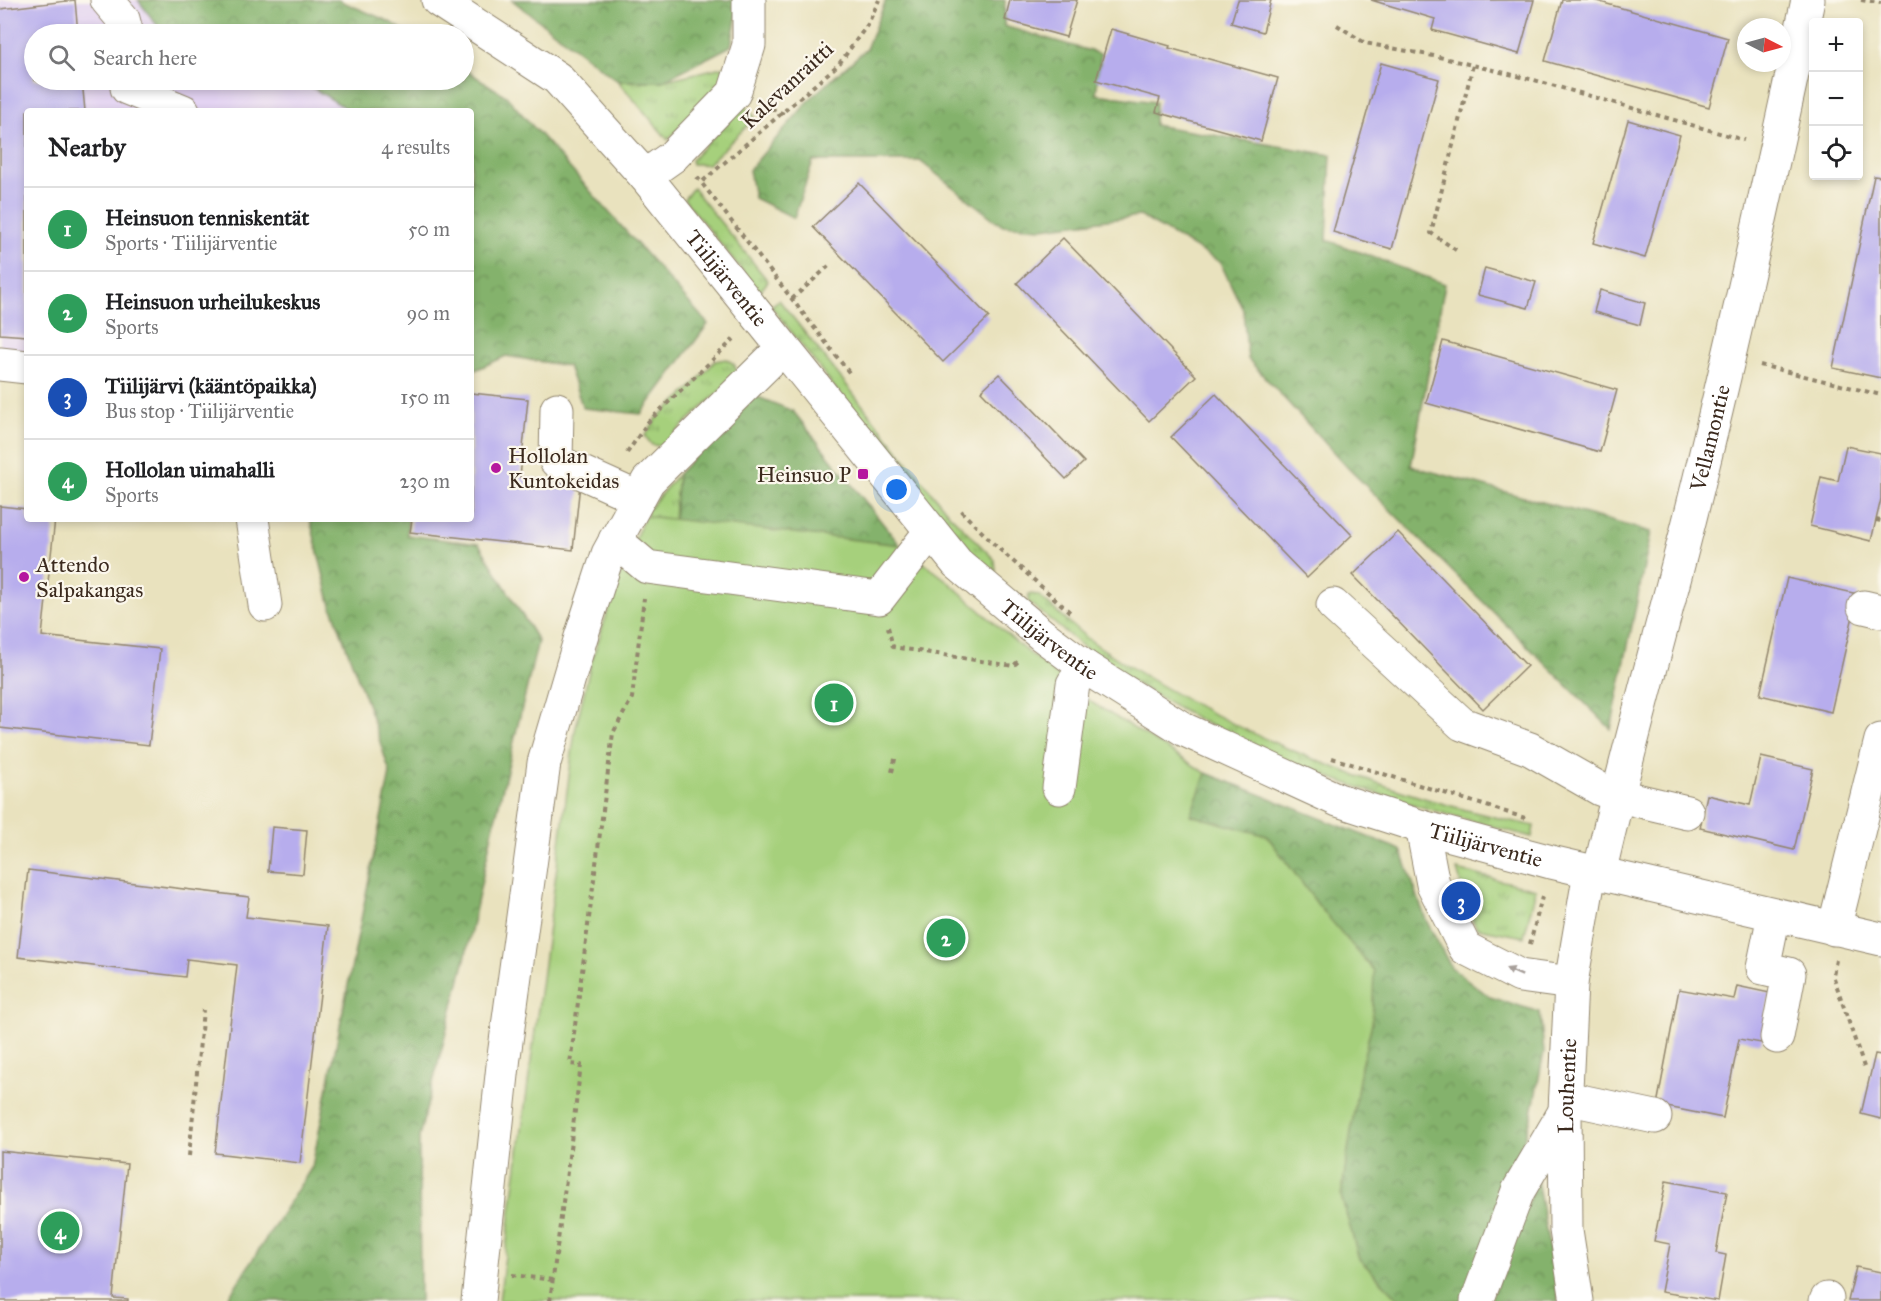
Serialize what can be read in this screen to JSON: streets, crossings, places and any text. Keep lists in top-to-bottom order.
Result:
{
  "streets": {
    "street": ["Tiilijärventie", "Vellamontie", "Louhentie"],
    "path": ["Kalevanraitti"]
  },
  "crossings": [
    ["Tiilijärventie", "Vellamontie"],
    ["Tiilijärventie", "Louhentie"],
    ["Vellamontie", "Louhentie"]
  ],
  "places": {
    "other": ["Hollolan Kuntokeidas", "Attendo Salpakangas"],
    "transit": ["Heinsuo P"]
  },
  "north": "right",
  "page": {
    "map_buttons": ["+", "−"],
    "search": "Search here",
    "heading": ["Nearby", "4 results"],
    "list": [
      {
        "mark": "1",
        "name": "Heinsuon tenniskentät",
        "note": "Sports · Tiilijärventie",
        "value": "50 m"
      },
      {
        "mark": "2",
        "name": "Heinsuon urheilukeskus",
        "note": "Sports",
        "value": "90 m"
      },
      {
        "mark": "3",
        "name": "Tiilijärvi (kääntöpaikka)",
        "note": "Bus stop · Tiilijärventie",
        "value": "150 m"
      },
      {
        "mark": "4",
        "name": "Hollolan uimahalli",
        "note": "Sports",
        "value": "230 m"
      }
    ],
    "pins": [
      "1",
      "3",
      "2",
      "4"
    ]
  }
}
